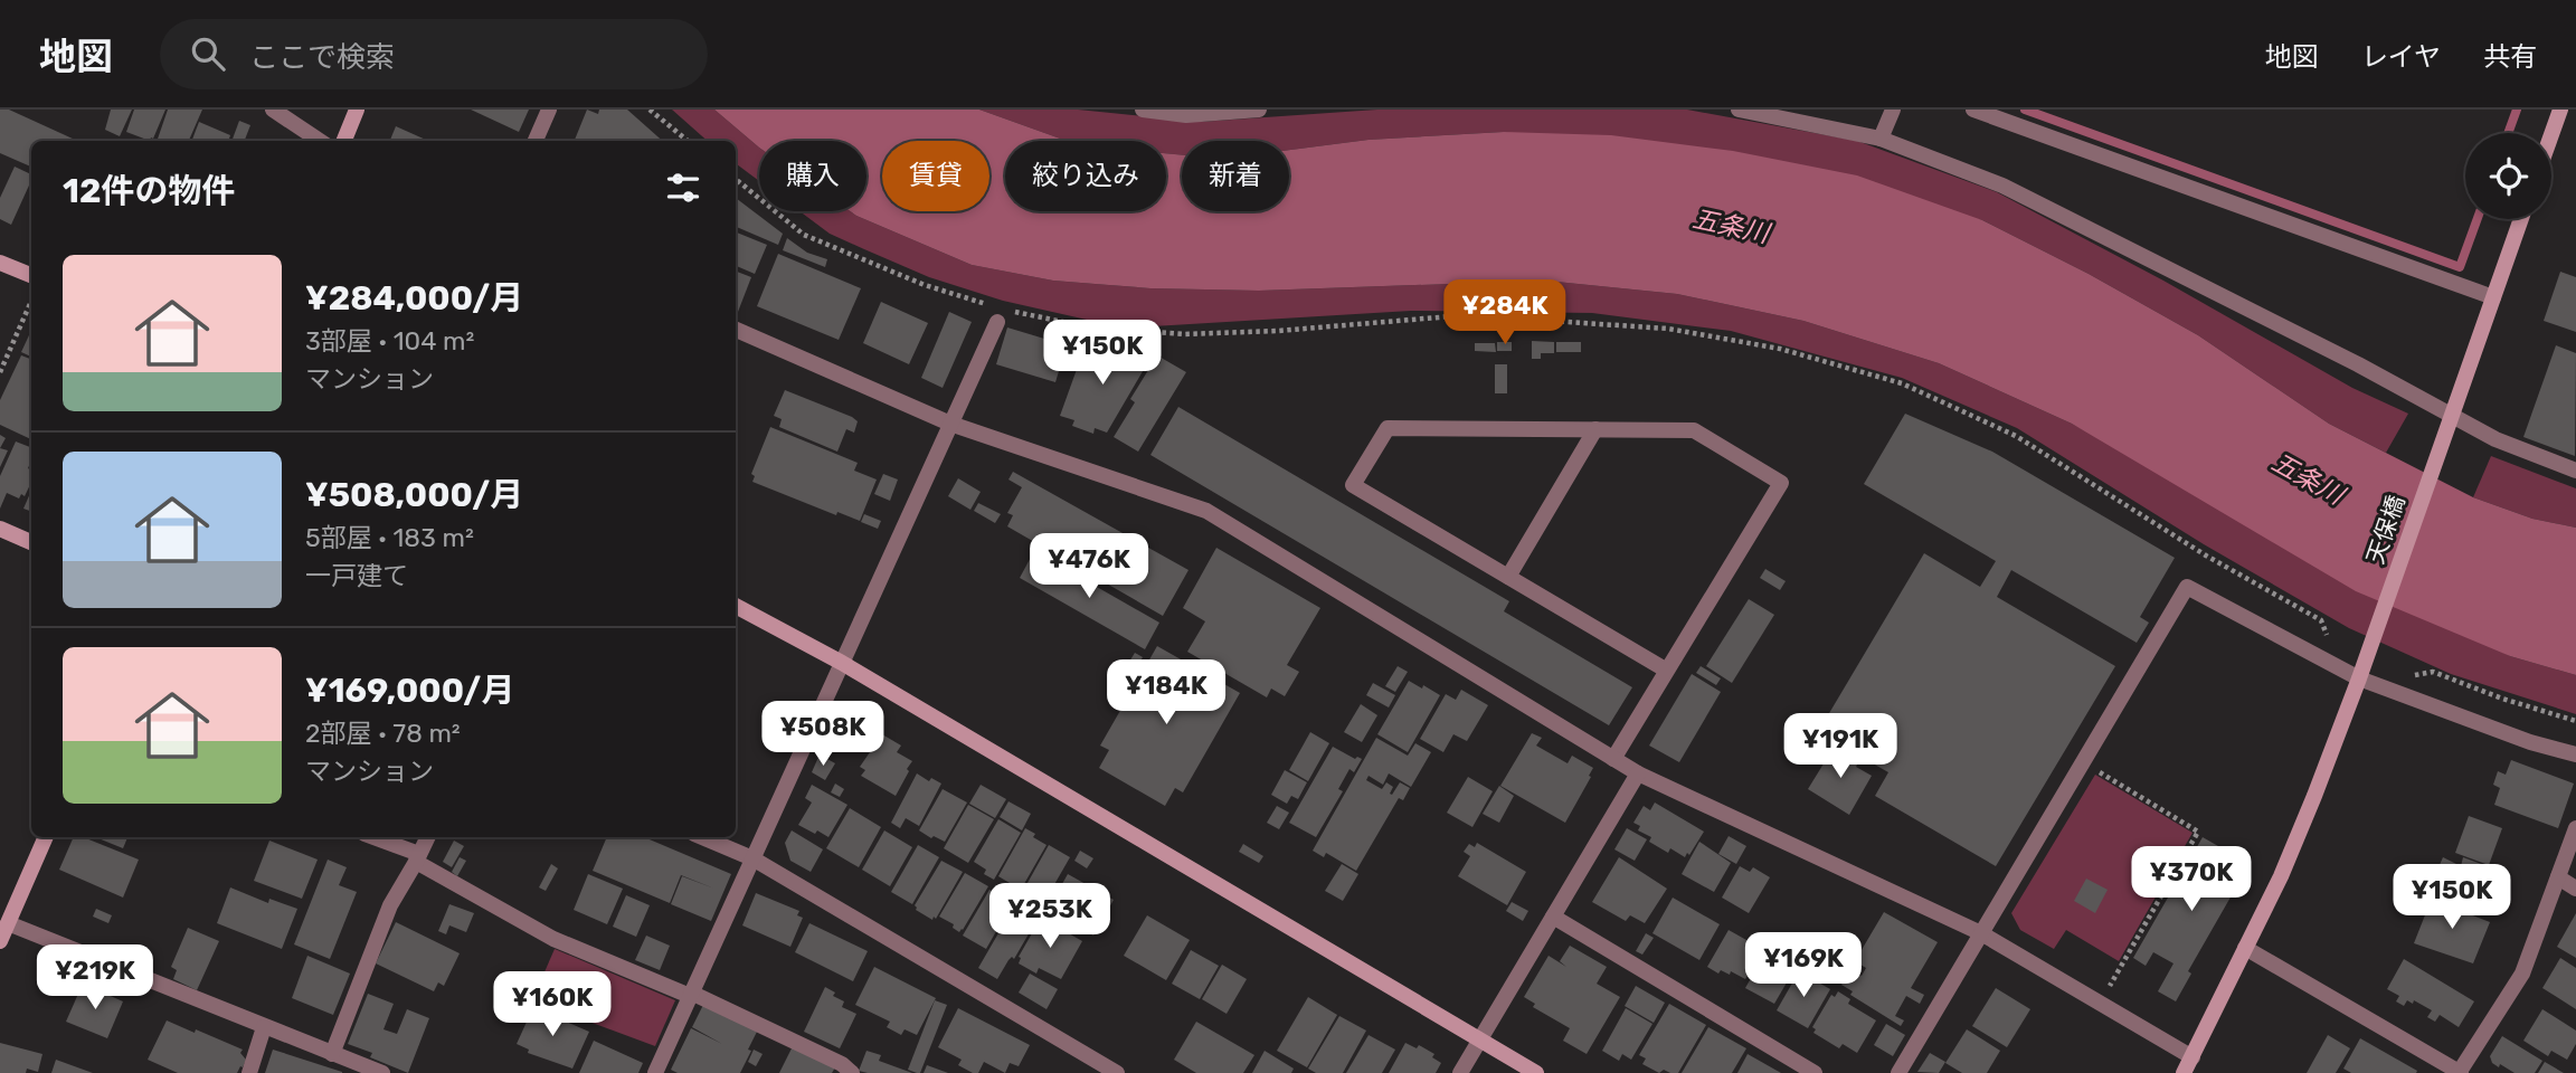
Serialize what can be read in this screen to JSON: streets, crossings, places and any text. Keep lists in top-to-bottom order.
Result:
{
  "streets": {
    "street": ["天保橋"]
  },
  "water": ["五条川"],
  "page": {
    "header": "地図",
    "search": "ここで検索",
    "nav": ["地図", "レイヤ", "共有"],
    "chip": [
      "購入",
      "賃貸",
      "絞り込み",
      "新着"
    ],
    "heading": "12件の物件",
    "list": [
      {
        "name": "¥284,000/月",
        "note": "3部屋 · 104 m² · マンション"
      },
      {
        "name": "¥508,000/月",
        "note": "5部屋 · 183 m² · 一戸建て"
      },
      {
        "name": "¥169,000/月",
        "note": "2部屋 · 78 m² · マンション"
      }
    ],
    "price": [
      "¥284K",
      "¥150K",
      "¥476K",
      "¥184K",
      "¥508K",
      "¥191K",
      "¥370K",
      "¥150K",
      "¥253K",
      "¥169K",
      "¥219K",
      "¥160K"
    ]
  }
}
